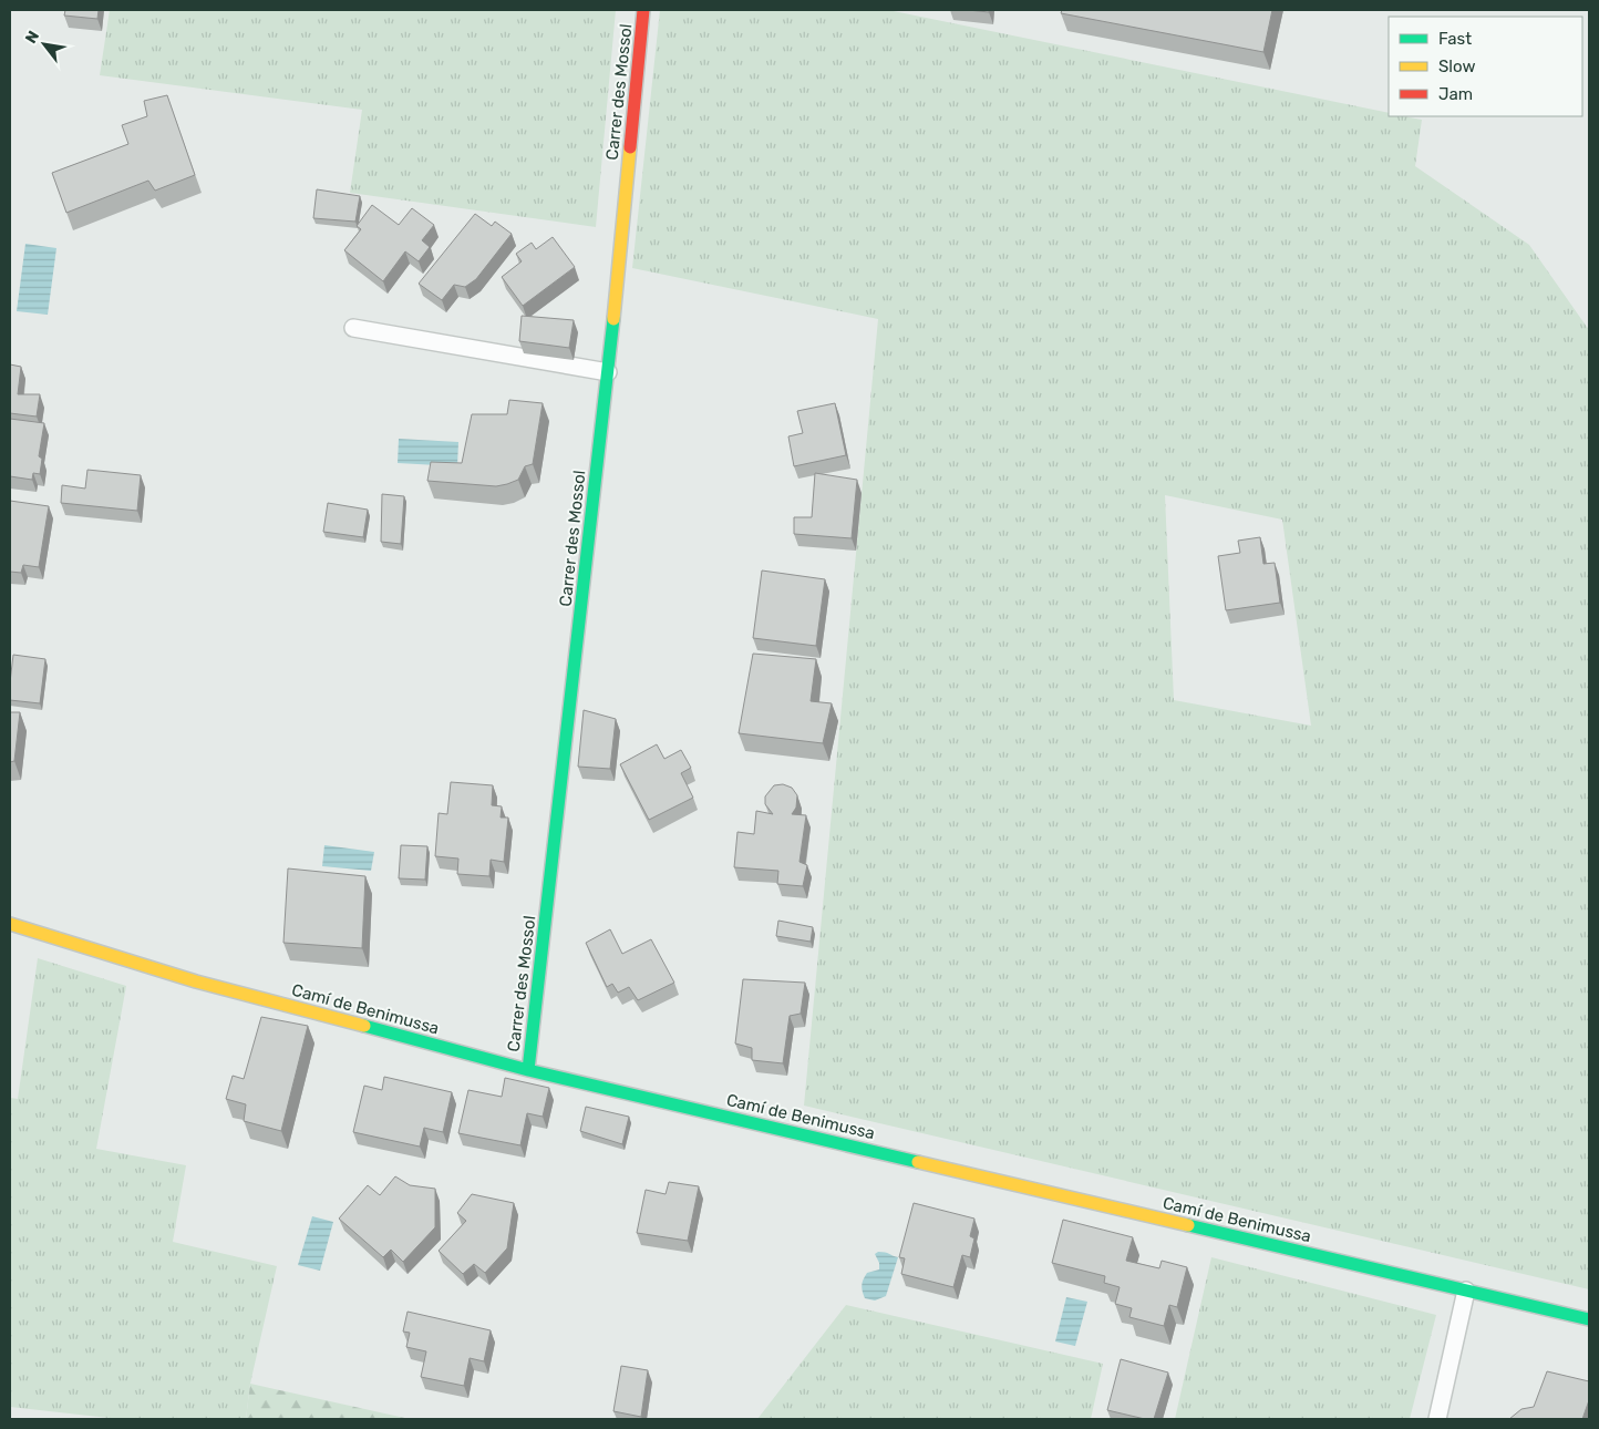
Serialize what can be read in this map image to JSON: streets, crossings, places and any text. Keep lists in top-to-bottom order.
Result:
{
  "streets": {
    "street": ["Carrer des Mossol", "Camí de Benimussa"]
  },
  "crossings": [
    ["Carrer des Mossol", "Camí de Benimussa"]
  ],
  "legend": ["Fast", "Slow", "Jam"],
  "north": "top left"
}
